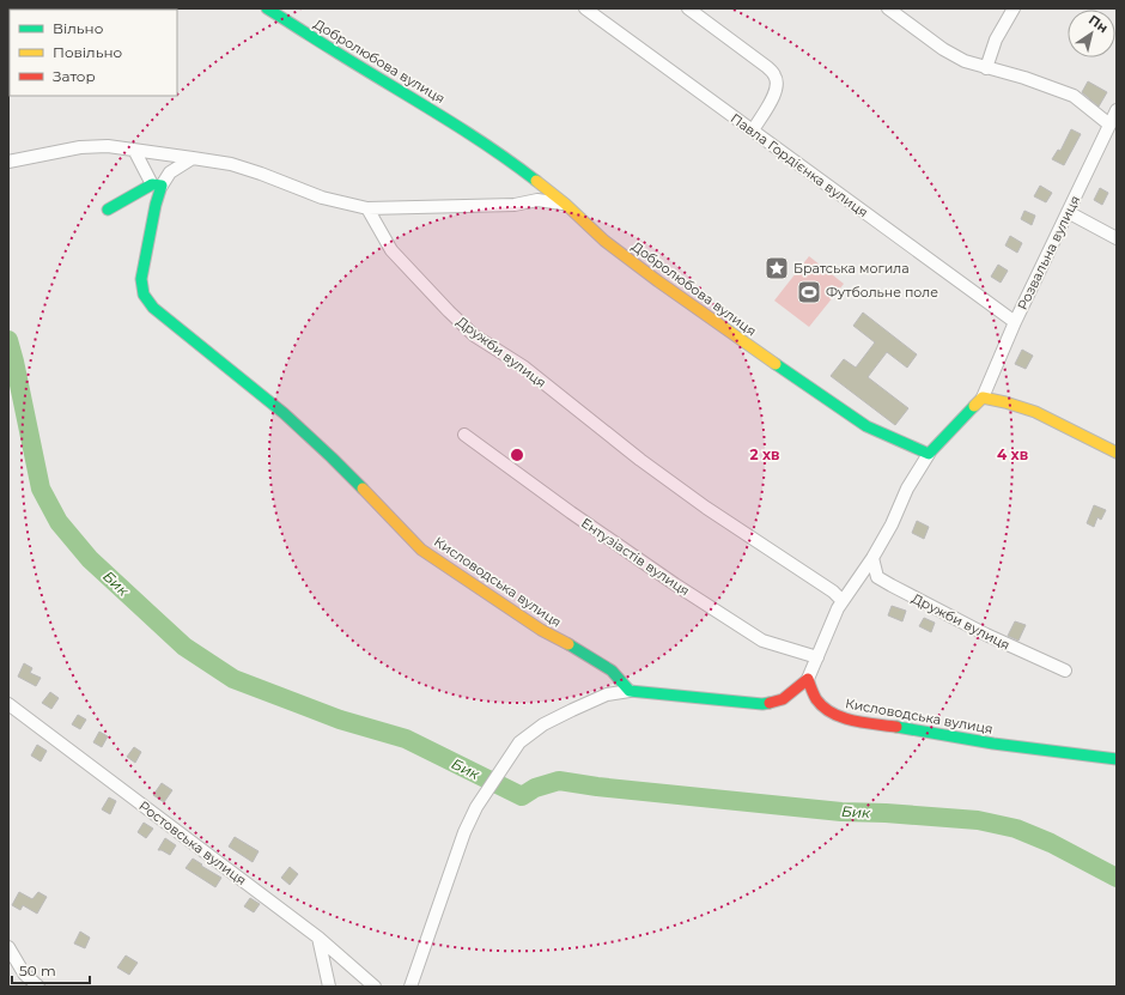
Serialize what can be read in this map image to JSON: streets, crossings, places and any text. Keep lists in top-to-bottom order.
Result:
{
  "streets": {
    "street": [
      "Добролюбова вулиця",
      "Павла Гордієнка вулиця",
      "Розвальна вулиця",
      "Дружби вулиця",
      "Ентузіастів вулиця",
      "Кисловодська вулиця",
      "Ростовська вулиця"
    ]
  },
  "crossings": [
    ["Павла Гордієнка вулиця", "Розвальна вулиця"]
  ],
  "water": ["Бик"],
  "places": {
    "place": ["Братська могила"],
    "sports": ["Футбольне поле"]
  },
  "legend": ["Вільно", "Повільно", "Затор"],
  "scale_bar": "50 m",
  "north": "top right",
  "rings": ["2 хв", "4 хв"]
}
